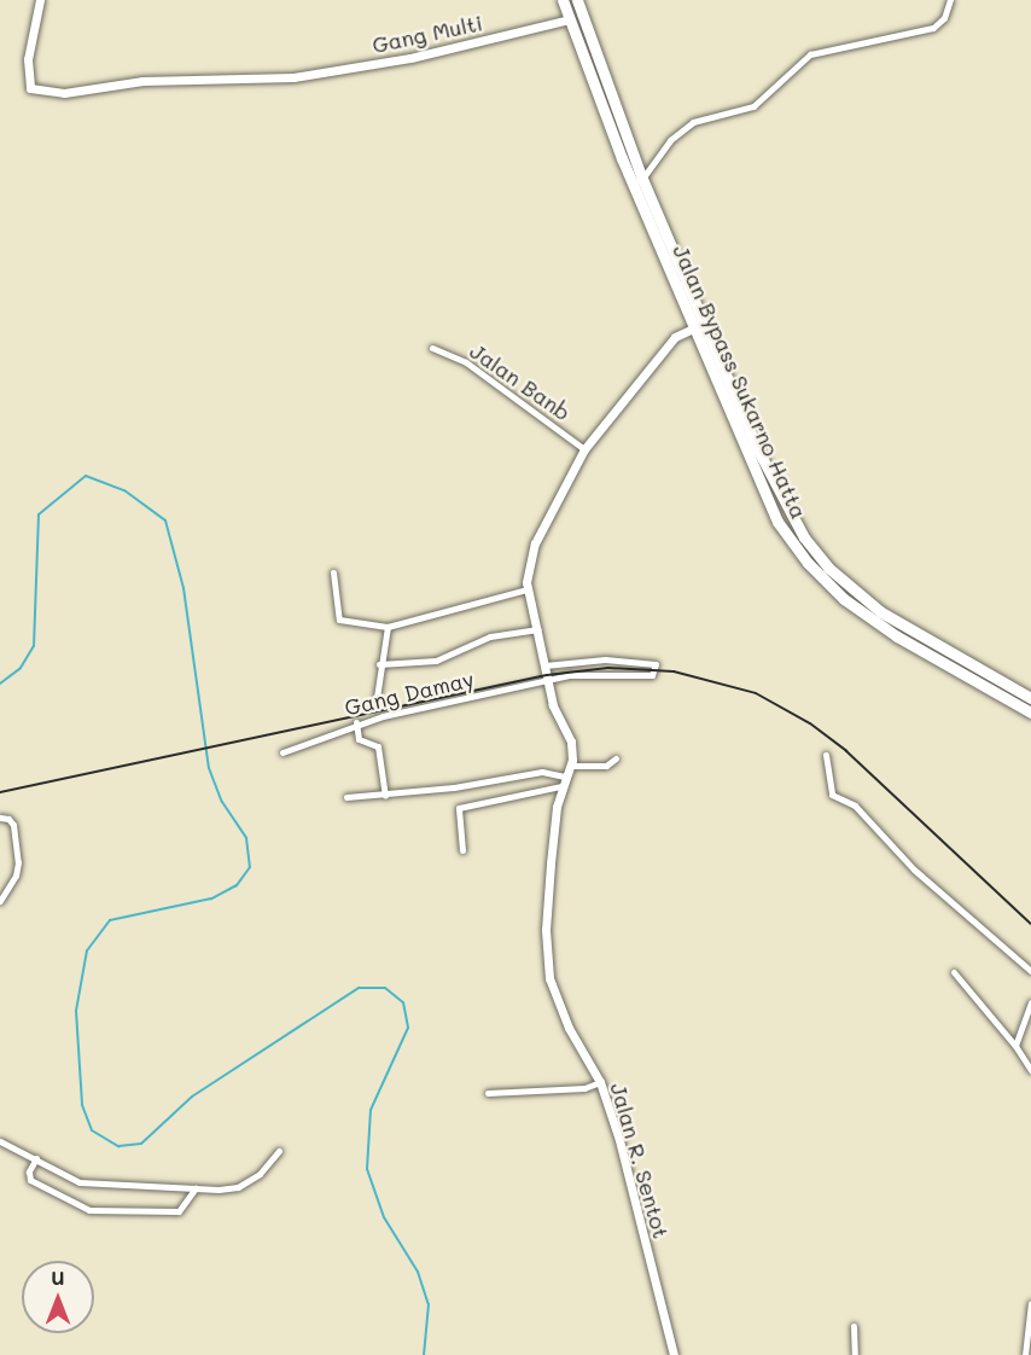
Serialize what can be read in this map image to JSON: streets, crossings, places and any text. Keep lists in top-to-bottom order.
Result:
{
  "streets": {
    "highway": ["Jalan Bypass Sukarno Hatta"],
    "street": [
      "Gang Multi",
      "Jalan Banb",
      "Gang Damay",
      "Jalan R. Sentot"
    ]
  },
  "crossings": [
    ["Gang Multi", "Jalan Bypass Sukarno Hatta"]
  ],
  "north": "top"
}
